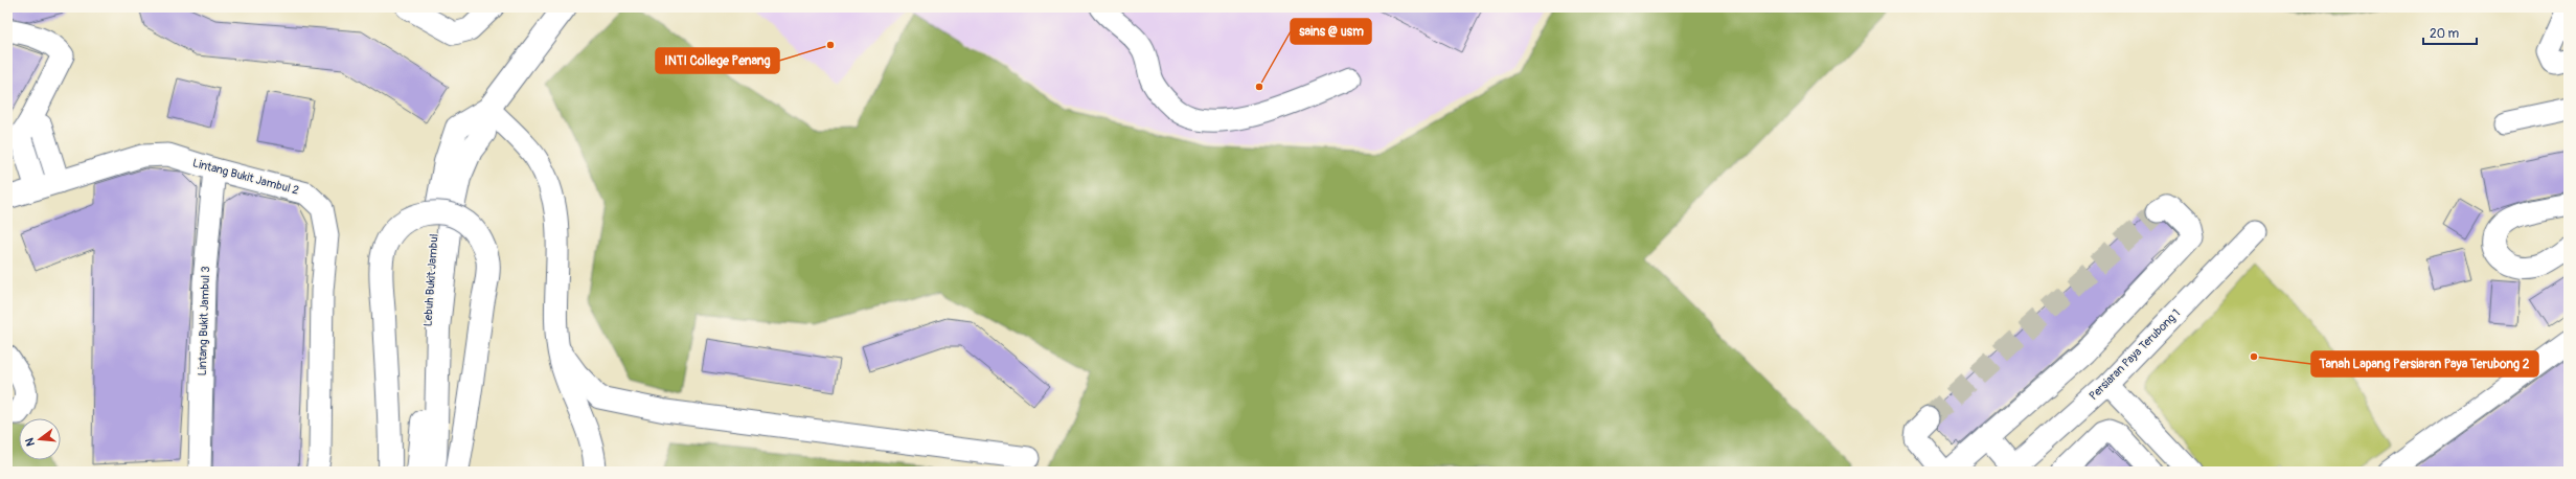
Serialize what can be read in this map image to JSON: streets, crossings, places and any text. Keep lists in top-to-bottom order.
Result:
{
  "streets": {
    "main road": ["Lebuh Bukit Jambul"],
    "street": ["Lintang Bukit Jambul 2", "Lintang Bukit Jambul 3", "Persiaran Paya Terubong 1"]
  },
  "crossings": [
    ["Lintang Bukit Jambul 2", "Lintang Bukit Jambul 3"]
  ],
  "places": ["INTI College Penang", "sains @ usm", "Tanah Lapang Persiaran Paya Terubong 2"],
  "scale_bar": "20 m",
  "north": "left"
}
